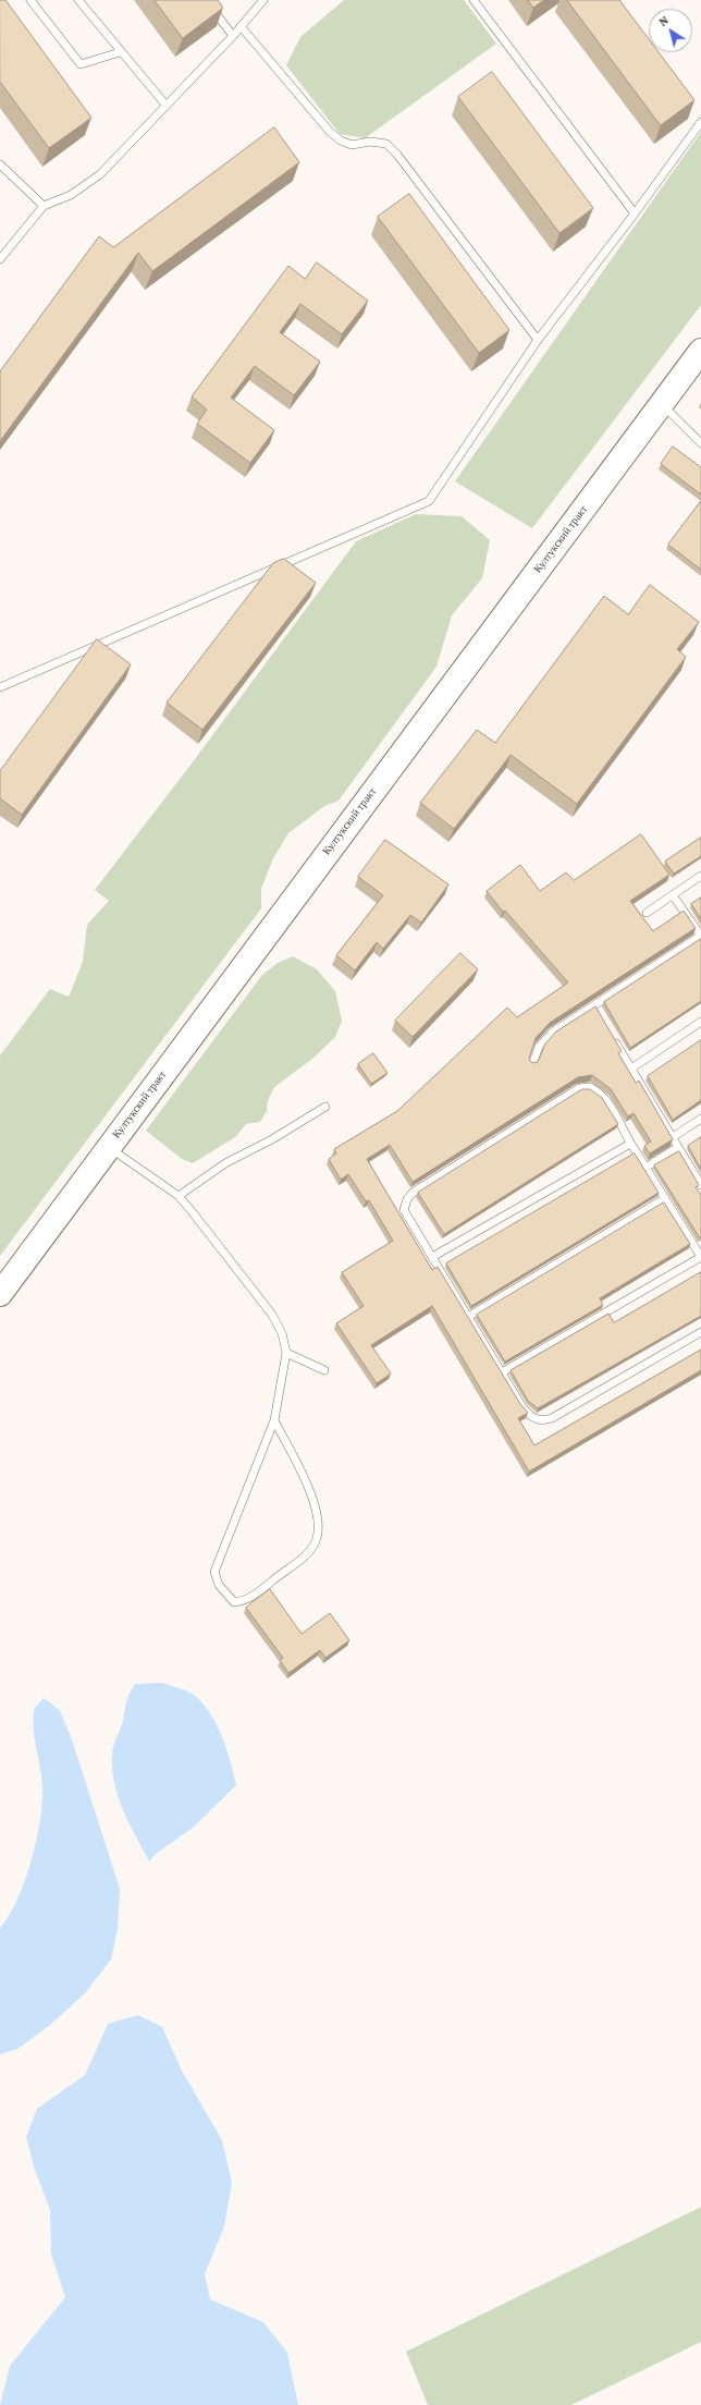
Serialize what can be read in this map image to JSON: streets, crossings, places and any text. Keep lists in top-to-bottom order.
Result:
{
  "streets": {
    "main road": ["Култукский тракт"]
  },
  "north": "top left"
}
